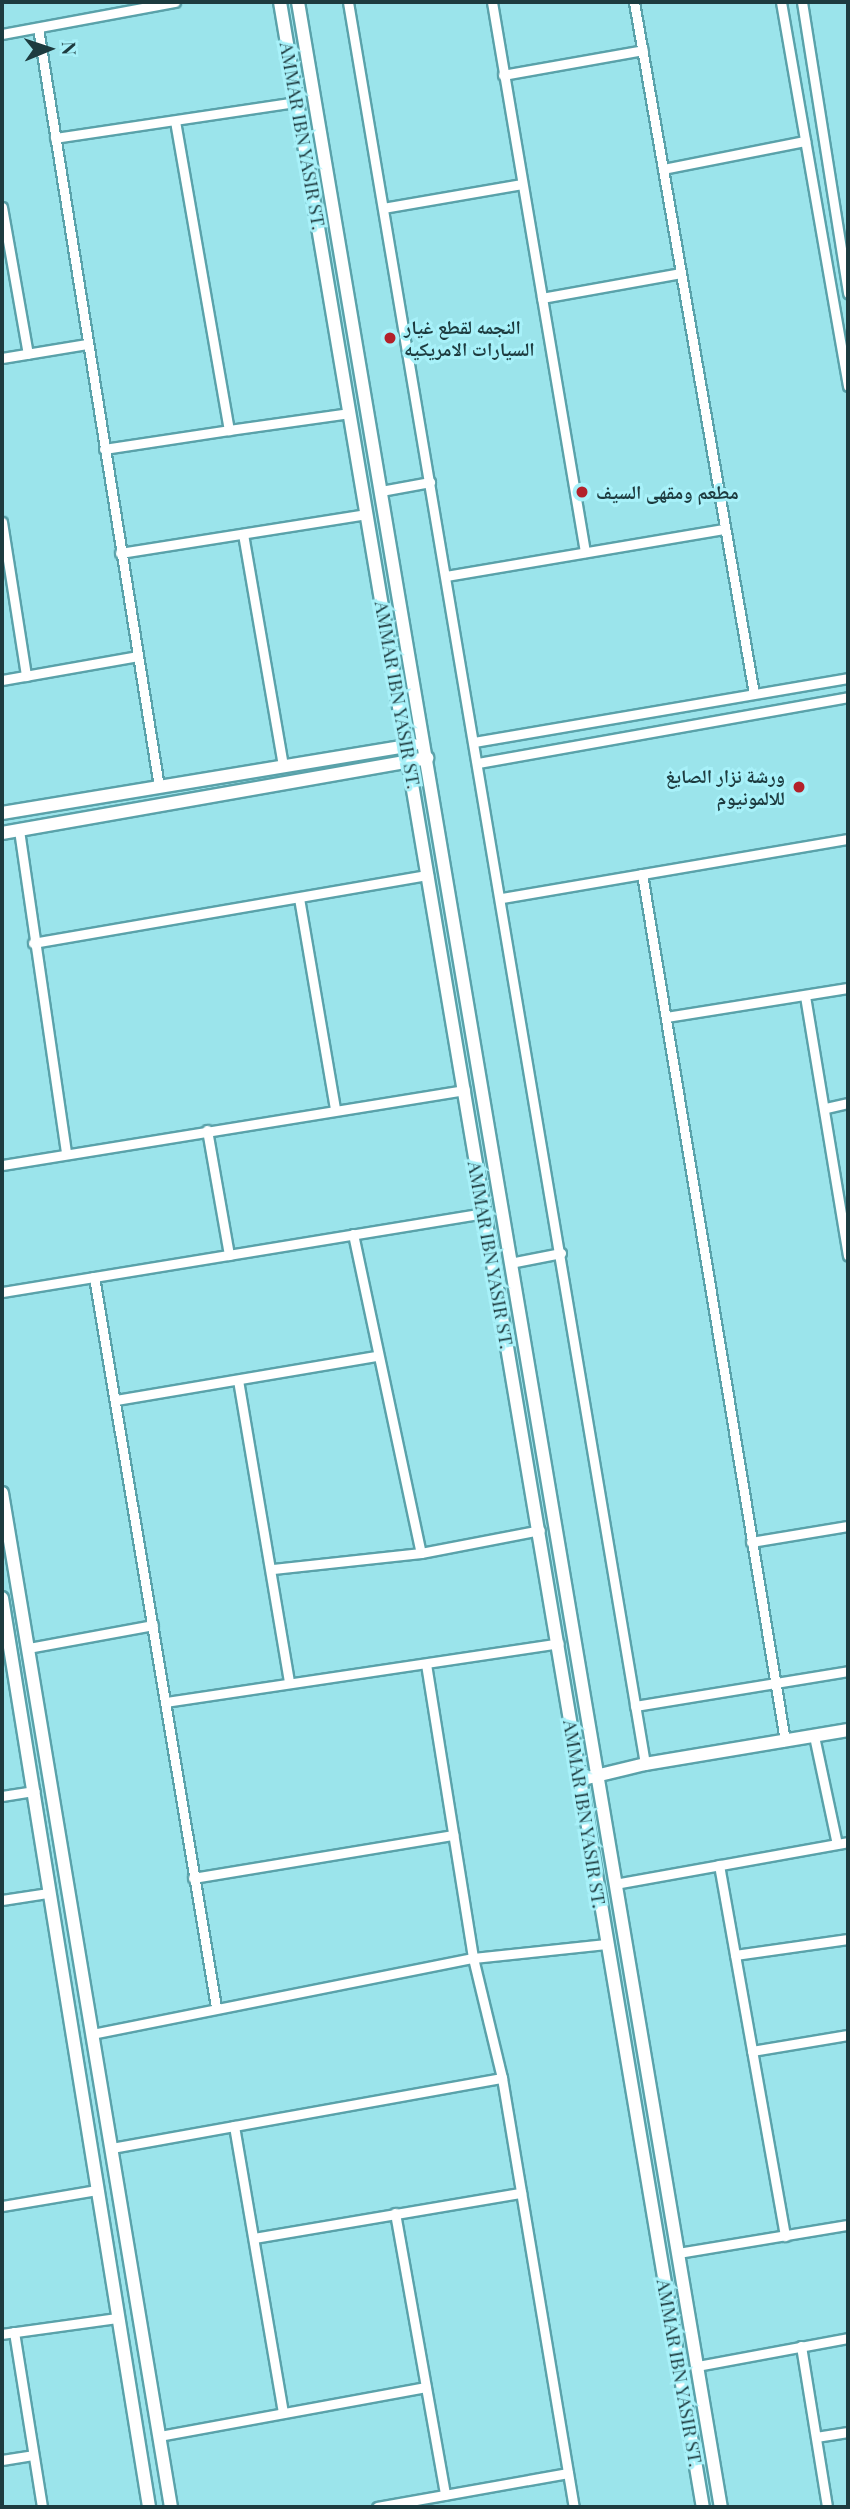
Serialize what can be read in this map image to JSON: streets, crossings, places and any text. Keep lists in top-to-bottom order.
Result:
{
  "streets": {
    "street": ["AMMAR IBN YASIR ST."]
  },
  "places": ["النجمه لقطع غيار السيارات الامريكيه", "مطعم ومقهى السيف", "ورشة نزار الصايغ للالمونيوم"],
  "north": "right"
}
